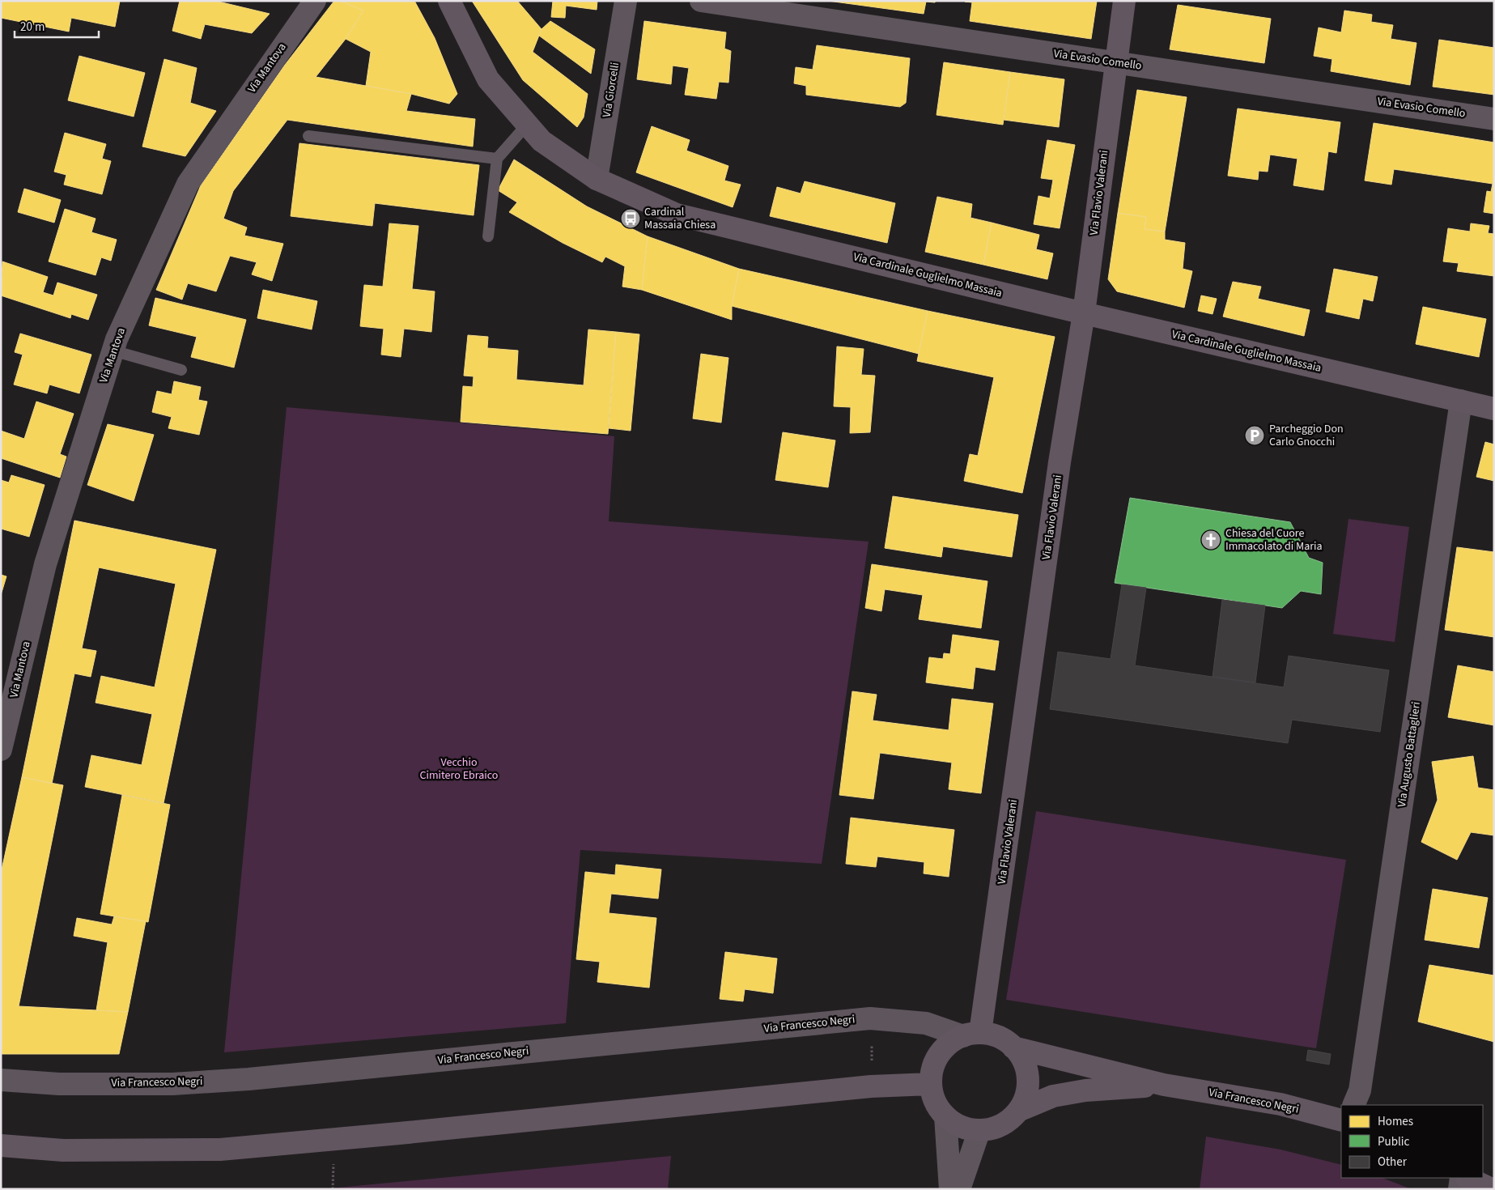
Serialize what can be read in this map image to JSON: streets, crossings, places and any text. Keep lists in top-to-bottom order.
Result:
{
  "streets": {
    "main road": ["Via Flavio Valerani", "Via Cardinale Guglielmo Massaia", "Via Francesco Negri"],
    "street": [
      "Via Evasio Comello",
      "Via Mantova",
      "Via Giorcelli",
      "Via Augusto Battaglieri"
    ]
  },
  "crossings": [
    ["Via Evasio Comello", "Via Flavio Valerani"],
    ["Via Giorcelli", "Via Cardinale Guglielmo Massaia"],
    ["Via Flavio Valerani", "Via Cardinale Guglielmo Massaia"],
    ["Via Flavio Valerani", "Via Francesco Negri"],
    ["Via Cardinale Guglielmo Massaia", "Via Augusto Battaglieri"]
  ],
  "parks": ["Vecchio Cimitero Ebraico"],
  "places": {
    "bus stop": ["Cardinal Massaia Chiesa"],
    "parking": ["Parcheggio Don Carlo Gnocchi"],
    "church": ["Chiesa del Cuore Immacolato di Maria"]
  },
  "legend": ["Homes", "Public", "Other"],
  "scale_bar": "20 m"
}
